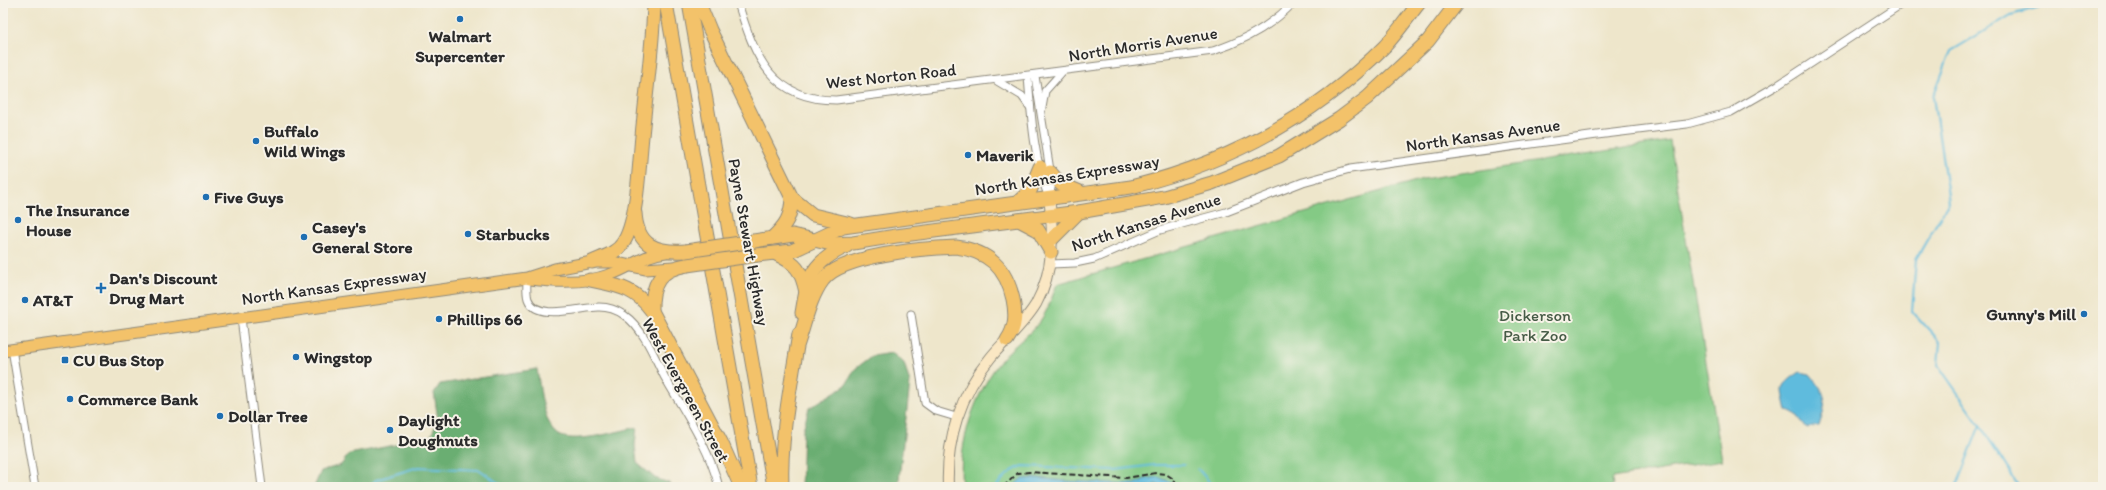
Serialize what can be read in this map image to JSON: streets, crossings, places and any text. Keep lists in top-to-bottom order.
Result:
{
  "streets": {
    "highway": ["North Kansas Expressway", "Payne Stewart Highway"],
    "street": [
      "North Morris Avenue",
      "West Norton Road",
      "North Kansas Avenue",
      "West Evergreen Street"
    ]
  },
  "crossings": [
    ["North Morris Avenue", "West Norton Road"],
    ["North Kansas Expressway", "West Evergreen Street"]
  ],
  "parks": ["Dickerson Park Zoo"],
  "places": {
    "other": [
      "Walmart Supercenter",
      "Buffalo Wild Wings",
      "Maverik",
      "Five Guys",
      "The Insurance House",
      "Starbucks",
      "Casey's General Store",
      "AT&T",
      "Gunny's Mill",
      "Phillips 66",
      "Wingstop",
      "Commerce Bank",
      "Dollar Tree",
      "Daylight Doughnuts"
    ],
    "health": ["Dan's Discount Drug Mart"],
    "transit": ["CU Bus Stop"]
  }
}
